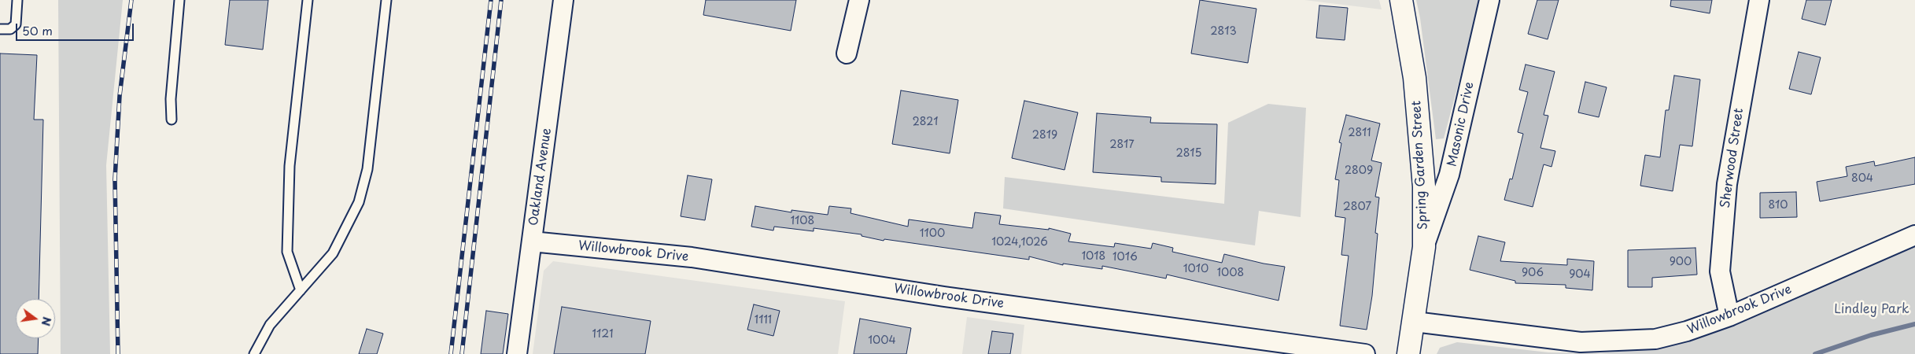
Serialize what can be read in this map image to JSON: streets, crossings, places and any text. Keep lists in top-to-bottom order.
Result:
{
  "streets": {
    "main road": ["Spring Garden Street"],
    "street": [
      "Masonic Drive",
      "Sherwood Street",
      "Oakland Avenue",
      "Willowbrook Drive"
    ]
  },
  "crossings": [
    ["Masonic Drive", "Spring Garden Street"],
    ["Sherwood Street", "Willowbrook Drive"],
    ["Spring Garden Street", "Willowbrook Drive"],
    ["Oakland Avenue", "Willowbrook Drive"]
  ],
  "parks": ["Lindley Park"],
  "house_numbers": [
    "2813",
    "2821",
    "2811",
    "2819",
    "2817",
    "2815",
    "2809",
    "804",
    "810",
    "2807",
    "1108",
    "1100",
    "1024,1026",
    "1018",
    "1016",
    "900",
    "1010",
    "1008",
    "906",
    "904",
    "1111",
    "1121",
    "1004"
  ],
  "scale_bar": "50 m",
  "north": "right"
}
